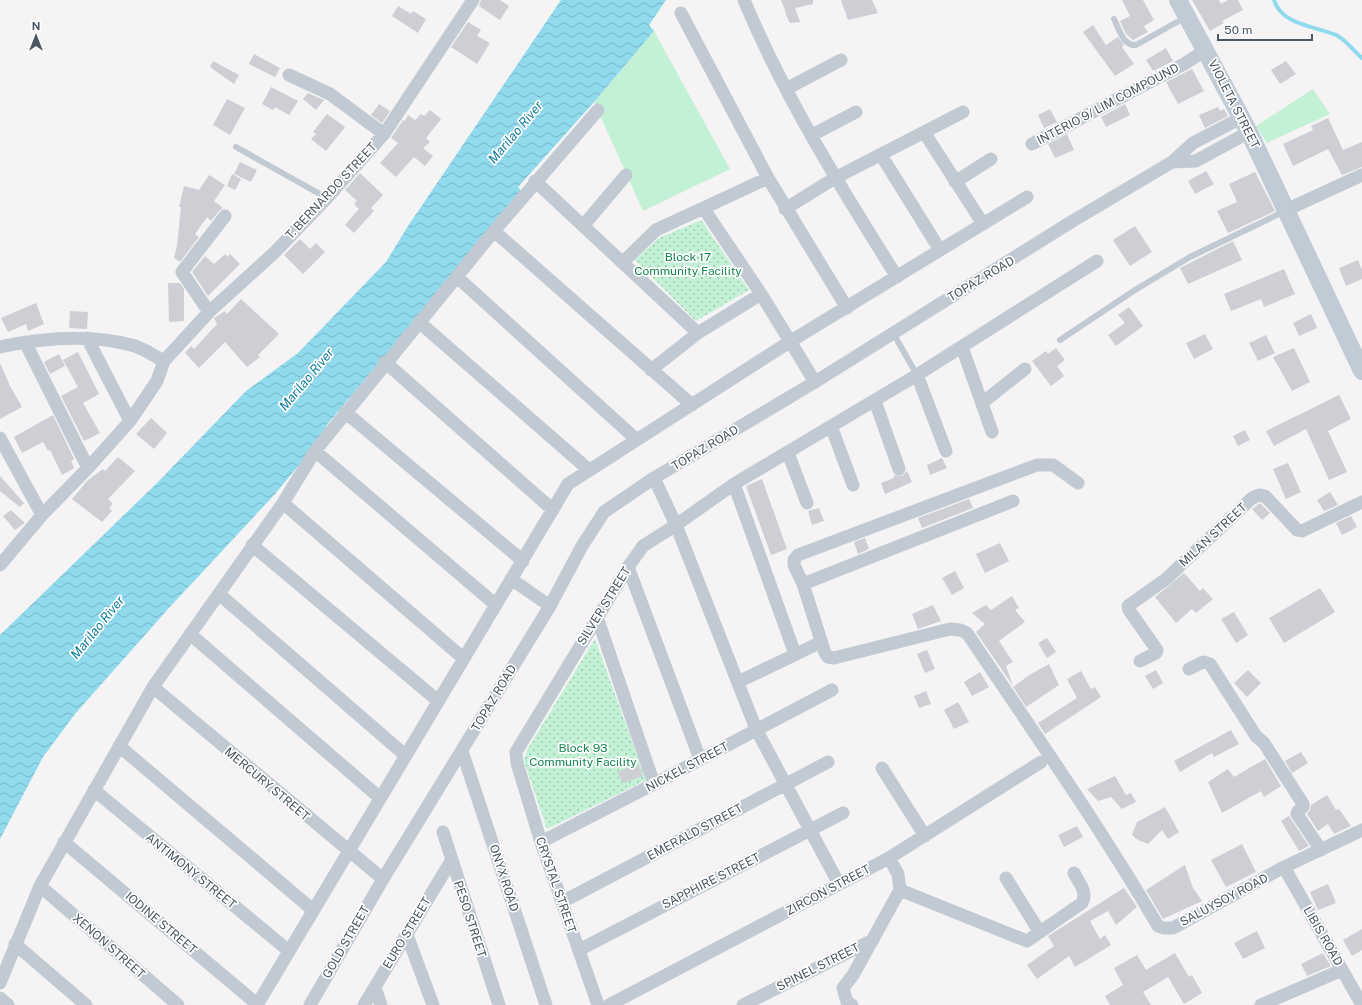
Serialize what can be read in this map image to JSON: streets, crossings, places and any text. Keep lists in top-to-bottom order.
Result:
{
  "streets": {
    "main road": ["VIOLETA STREET"],
    "street": [
      "INTERIO 9/ LIM COMPOUND",
      "T. BERNARDO STREET",
      "TOPAZ ROAD",
      "MILAN STREET",
      "SILVER STREET",
      "NICKEL STREET",
      "MERCURY STREET",
      "EMERALD STREET",
      "ANTIMONY STREET",
      "ONYX ROAD",
      "SAPPHIRE STREET",
      "CRYSTAL STREET",
      "ZIRCON STREET",
      "SALUYSOY ROAD",
      "PESO STREET",
      "IODINE STREET",
      "EURO STREET",
      "LIBIS ROAD",
      "GOLD STREET",
      "XENON STREET",
      "SPINEL STREET"
    ]
  },
  "crossings": [
    ["INTERIO 9/ LIM COMPOUND", "VIOLETA STREET"],
    ["VIOLETA STREET", "TOPAZ ROAD"],
    ["TOPAZ ROAD", "MERCURY STREET"],
    ["TOPAZ ROAD", "ONYX ROAD"],
    ["TOPAZ ROAD", "GOLD STREET"],
    ["SILVER STREET", "CRYSTAL STREET"],
    ["NICKEL STREET", "CRYSTAL STREET"],
    ["MERCURY STREET", "GOLD STREET"],
    ["EMERALD STREET", "CRYSTAL STREET"],
    ["SAPPHIRE STREET", "CRYSTAL STREET"],
    ["SALUYSOY ROAD", "LIBIS ROAD"],
    ["PESO STREET", "EURO STREET"]
  ],
  "water": ["Marilao River"],
  "parks": ["Block 17 Community Facility", "Block 93 Community Facility"],
  "scale_bar": "50 m",
  "north": "top"
}
